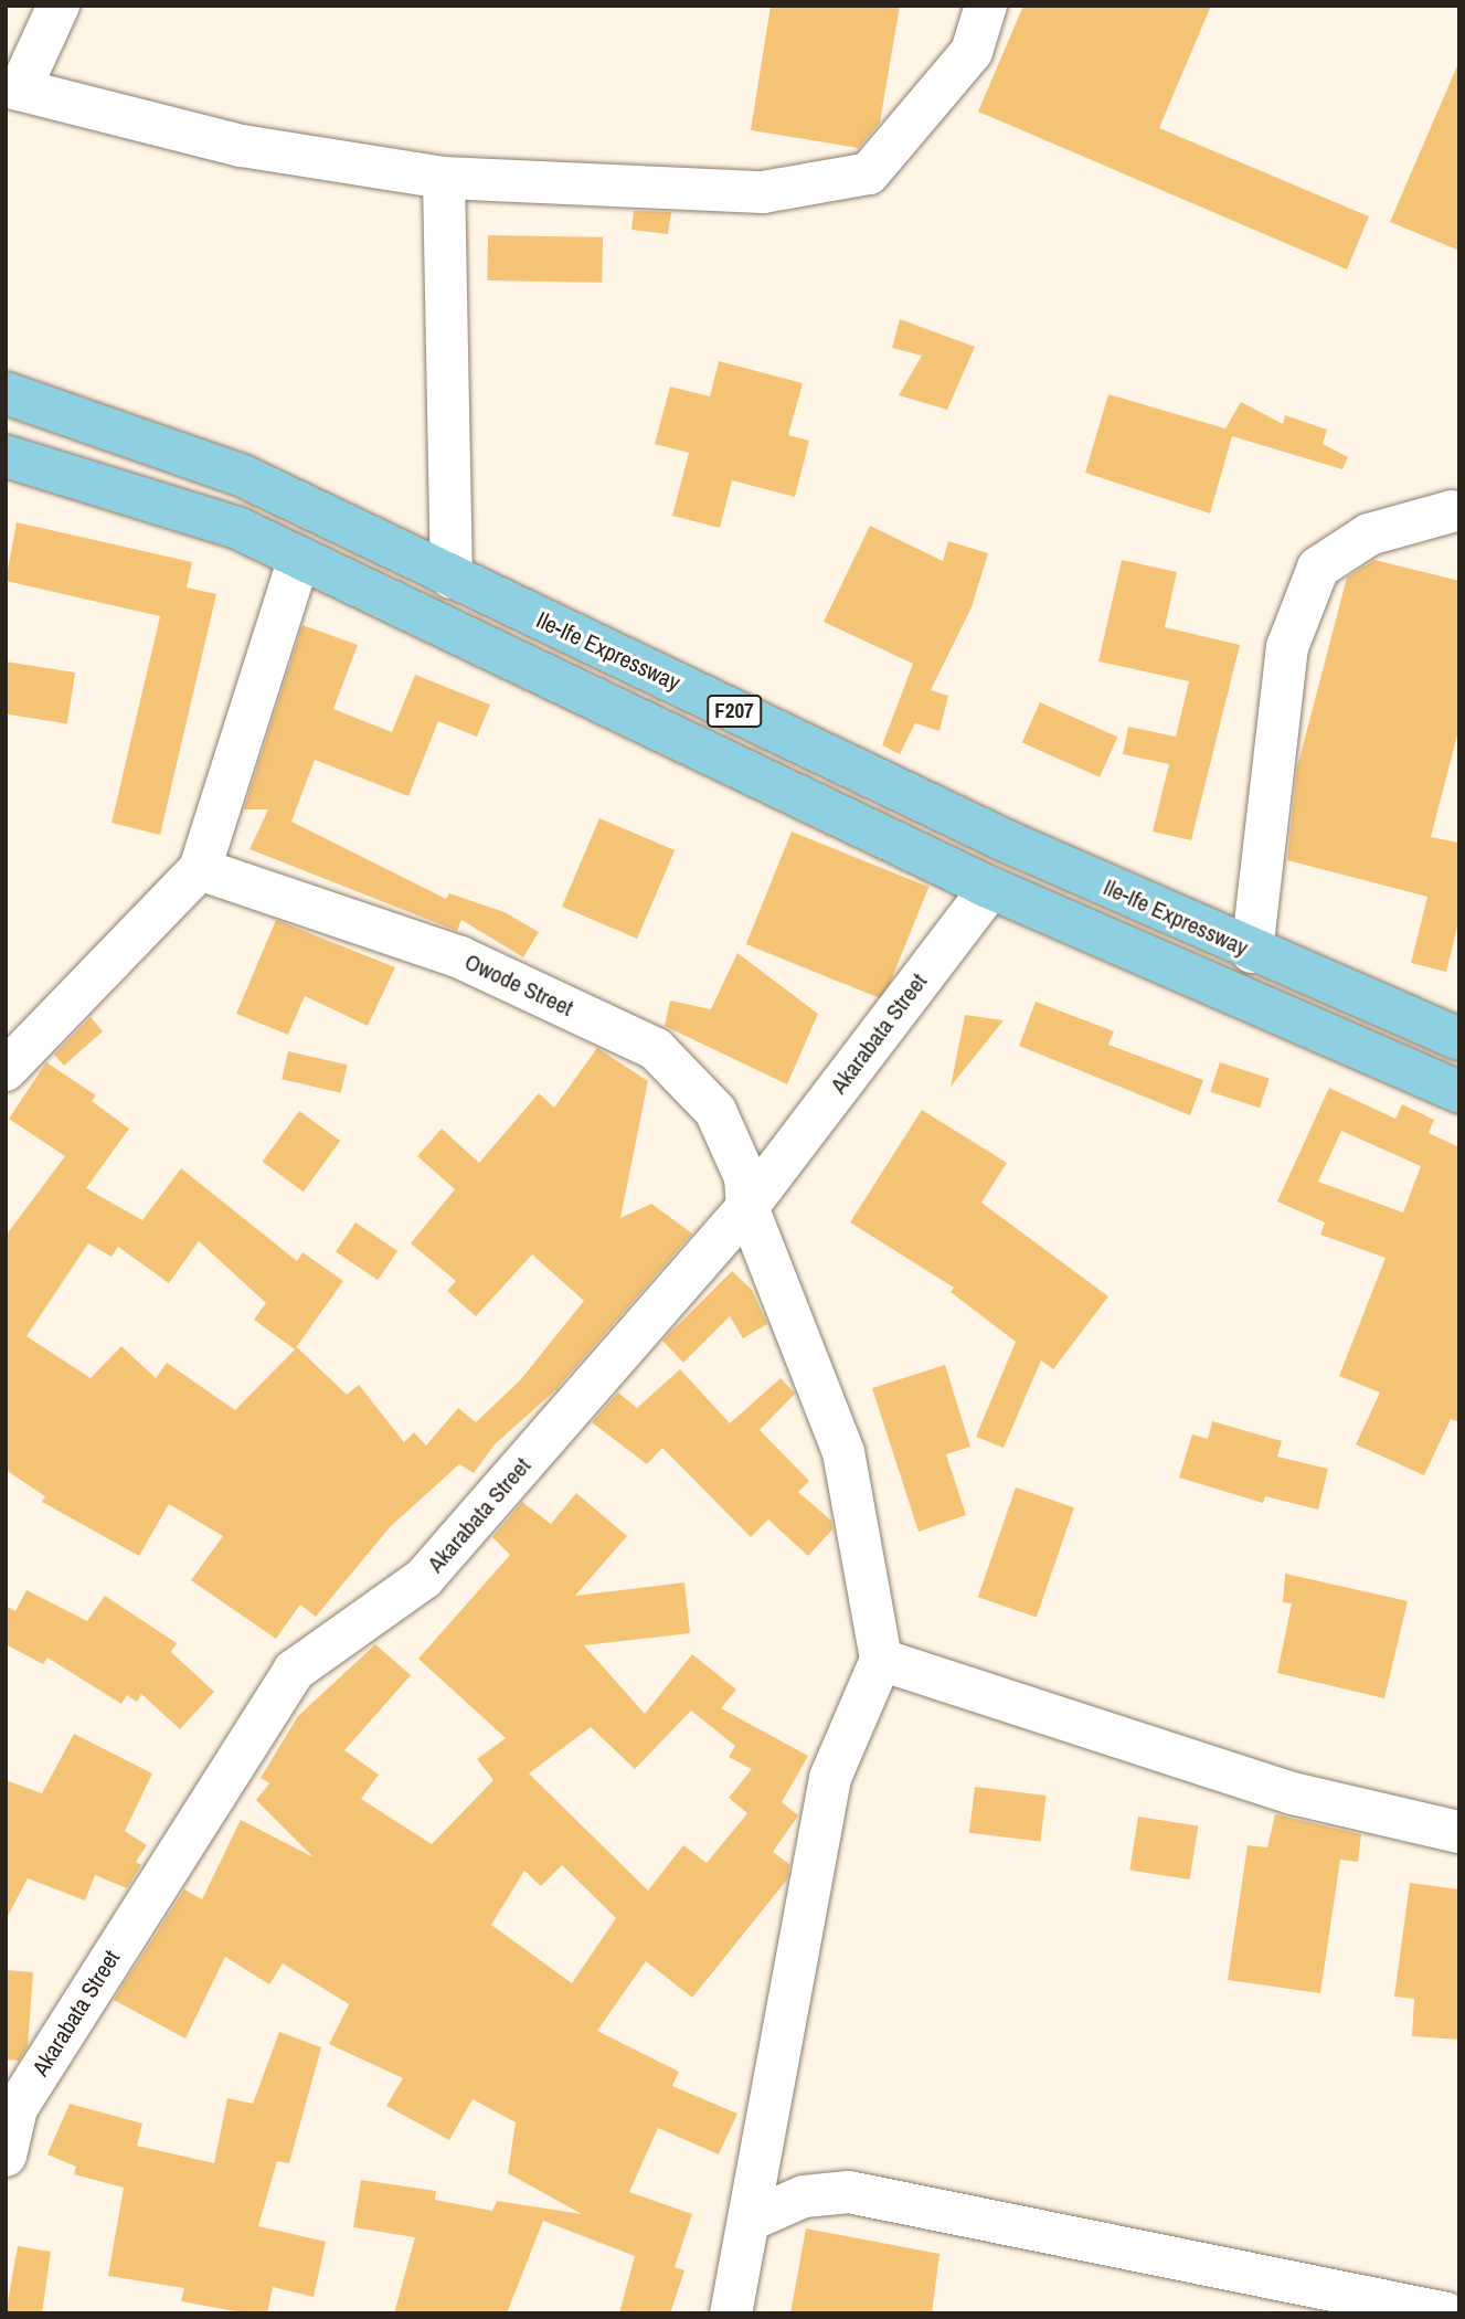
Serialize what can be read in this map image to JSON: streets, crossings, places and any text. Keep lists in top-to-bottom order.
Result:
{
  "streets": {
    "main road": ["Ile-Ife Expressway", "F207"],
    "street": ["Owode Street", "Akarabata Street"]
  },
  "crossings": [
    ["Ile-Ife Expressway", "Akarabata Street"],
    ["Owode Street", "Akarabata Street"]
  ]
}
